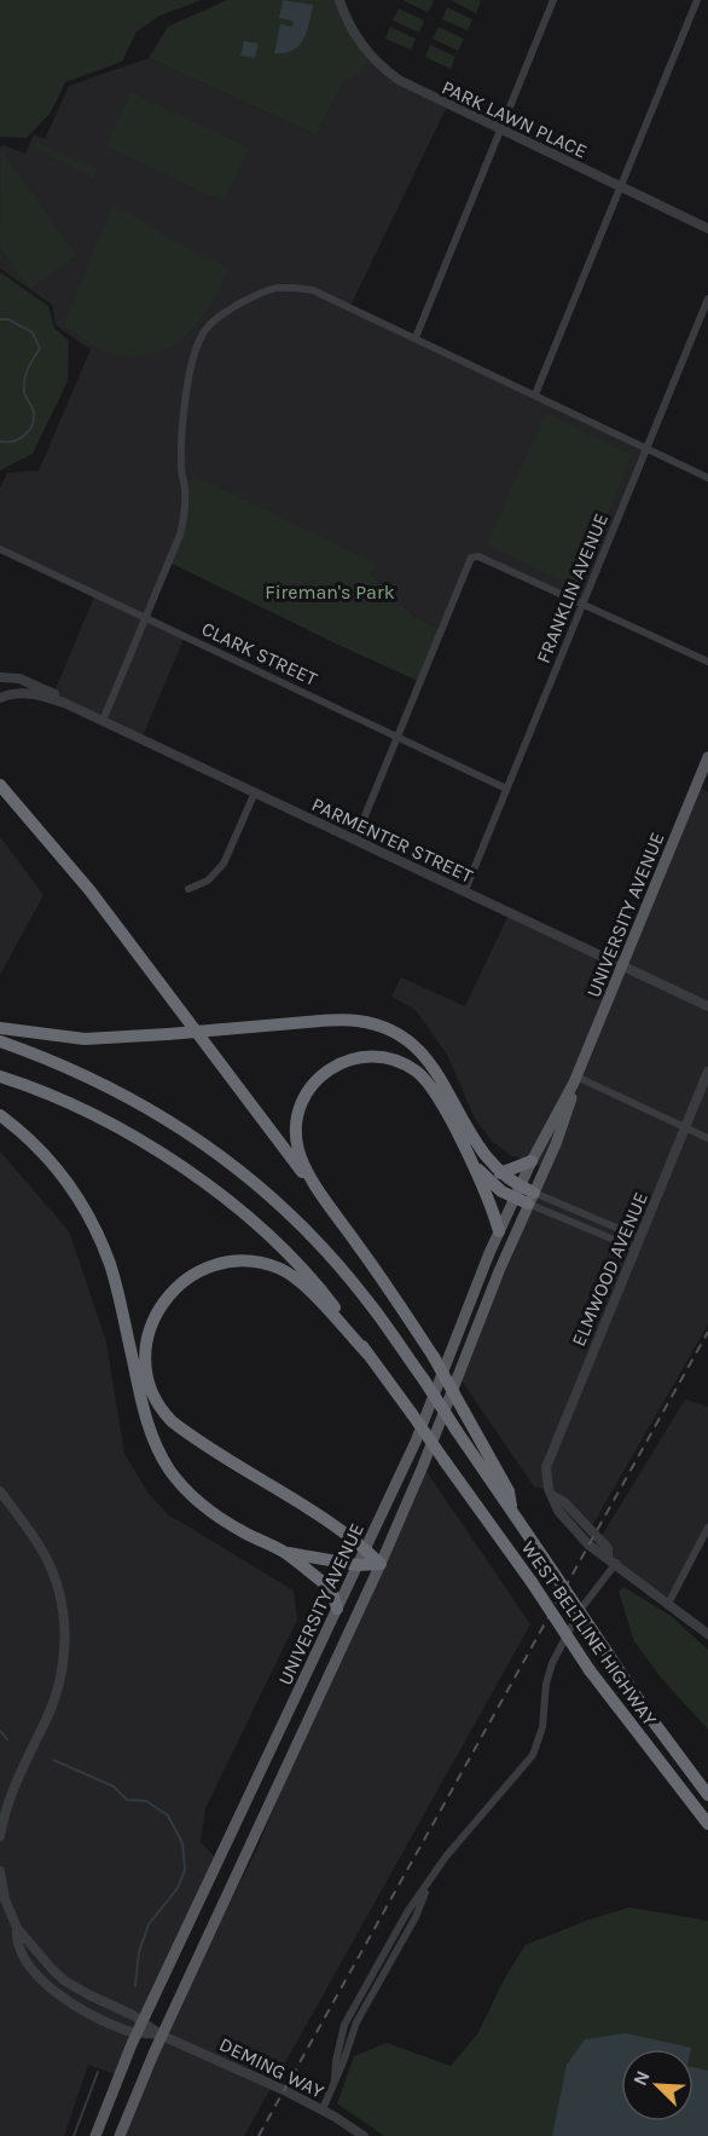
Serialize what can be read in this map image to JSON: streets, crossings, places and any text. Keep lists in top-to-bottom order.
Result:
{
  "streets": {
    "highway": ["WEST BELTLINE HIGHWAY"],
    "main road": ["UNIVERSITY AVENUE"],
    "street": [
      "PARK LAWN PLACE",
      "FRANKLIN AVENUE",
      "CLARK STREET",
      "PARMENTER STREET",
      "ELMWOOD AVENUE",
      "DEMING WAY"
    ]
  },
  "crossings": [
    ["FRANKLIN AVENUE", "CLARK STREET"],
    ["FRANKLIN AVENUE", "PARMENTER STREET"],
    ["PARMENTER STREET", "UNIVERSITY AVENUE"],
    ["UNIVERSITY AVENUE", "DEMING WAY"]
  ],
  "parks": ["Fireman's Park"],
  "north": "top left"
}
